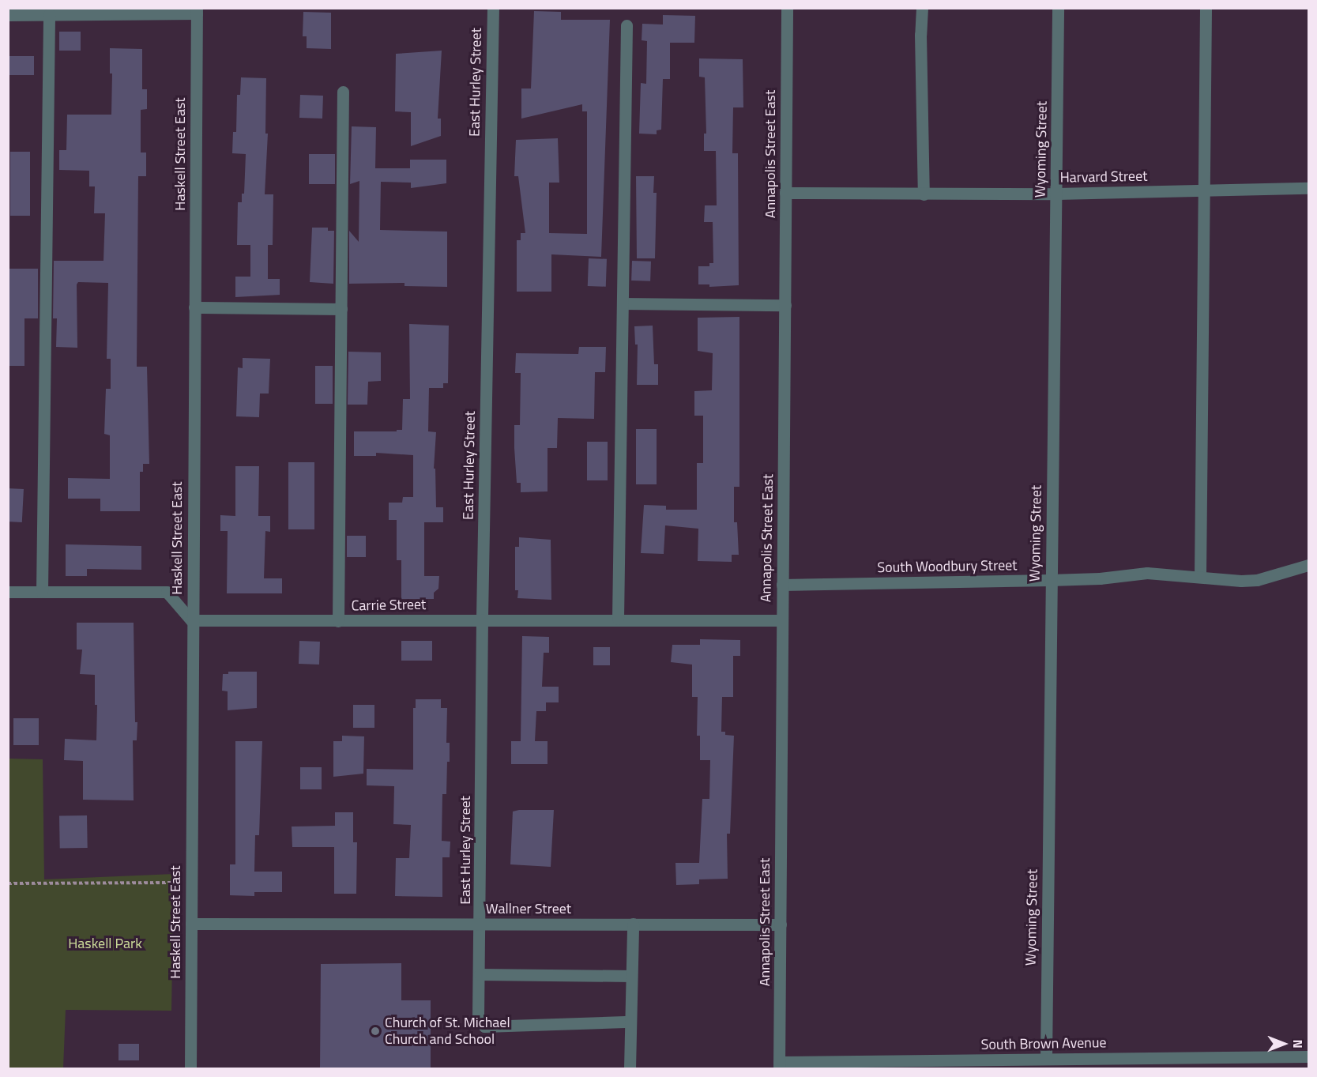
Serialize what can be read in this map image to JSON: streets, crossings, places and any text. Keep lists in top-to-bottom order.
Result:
{
  "streets": {
    "street": [
      "East Hurley Street",
      "Wyoming Street",
      "Haskell Street East",
      "Annapolis Street East",
      "Harvard Street",
      "South Woodbury Street",
      "Carrie Street",
      "Wallner Street",
      "South Brown Avenue"
    ]
  },
  "crossings": [
    ["East Hurley Street", "Carrie Street"],
    ["East Hurley Street", "Wallner Street"],
    ["Wyoming Street", "Harvard Street"],
    ["Wyoming Street", "South Woodbury Street"],
    ["Wyoming Street", "South Brown Avenue"],
    ["Haskell Street East", "Carrie Street"],
    ["Haskell Street East", "Wallner Street"],
    ["Annapolis Street East", "Harvard Street"],
    ["Annapolis Street East", "South Woodbury Street"],
    ["Annapolis Street East", "Carrie Street"],
    ["Annapolis Street East", "Wallner Street"],
    ["Annapolis Street East", "South Brown Avenue"]
  ],
  "parks": ["Haskell Park"],
  "places": ["Church of St. Michael Church and School"],
  "north": "right"
}
